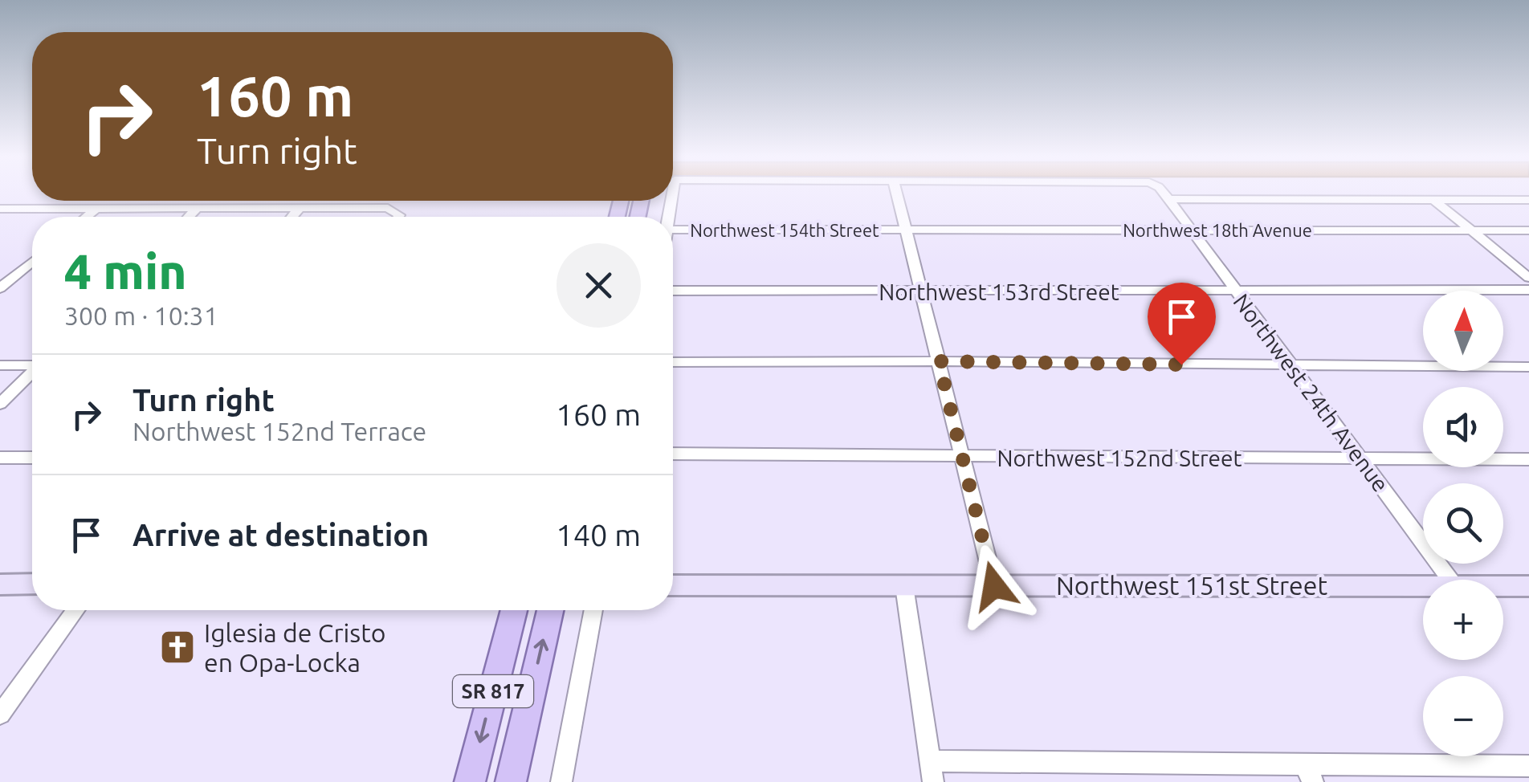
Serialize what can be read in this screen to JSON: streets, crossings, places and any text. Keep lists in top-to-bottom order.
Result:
{
  "streets": {
    "main road": ["SR 817"],
    "street": [
      "Northwest 154th Street",
      "Northwest 18th Avenue",
      "Northwest 153rd Street",
      "Northwest 24th Avenue",
      "Northwest 152nd Street",
      "Northwest 151st Street"
    ]
  },
  "crossings": [
    ["Northwest 154th Street", "Northwest 18th Avenue"],
    ["Northwest 18th Avenue", "Northwest 24th Avenue"],
    ["Northwest 153rd Street", "Northwest 24th Avenue"],
    ["Northwest 24th Avenue", "Northwest 152nd Street"]
  ],
  "places": {
    "church": ["Iglesia de Cristo en Opa-Locka"]
  },
  "north": "top",
  "page": {
    "turn": ["160 m", "Turn right"],
    "heading": ["4 min", "300 m · 10:31"],
    "map_buttons": ["+", "−"],
    "list": [
      {
        "name": "Turn right",
        "note": "Northwest 152nd Terrace",
        "value": "160 m"
      },
      {
        "name": "Arrive at destination",
        "value": "140 m"
      }
    ]
  }
}
